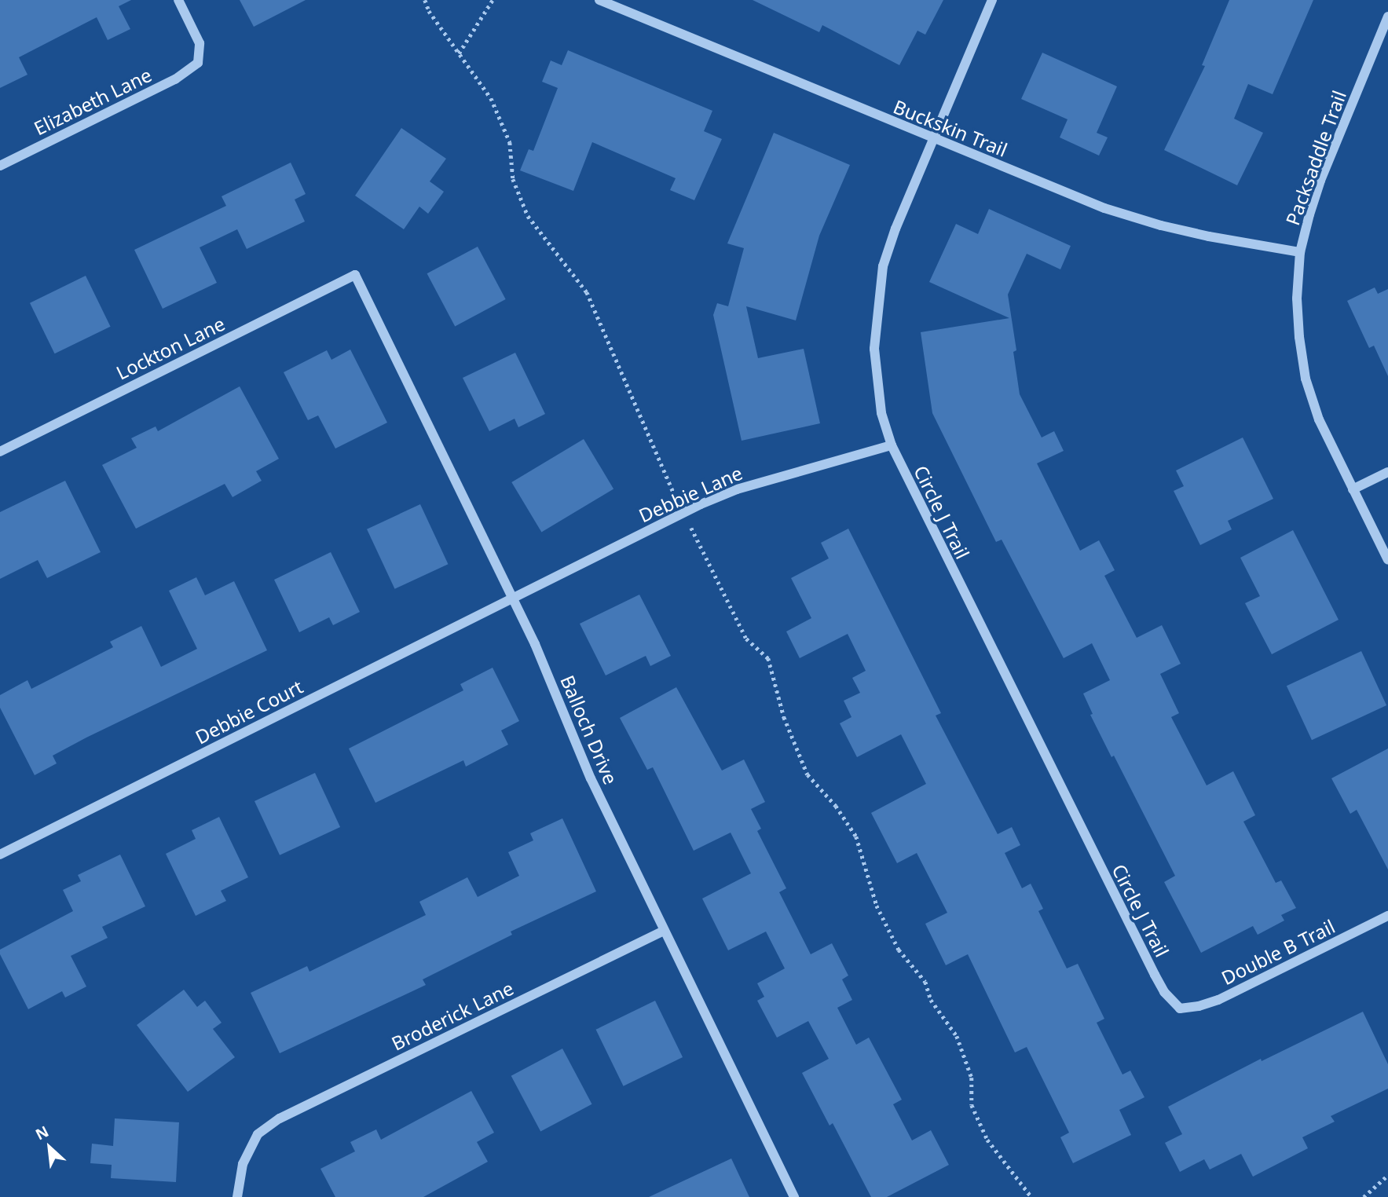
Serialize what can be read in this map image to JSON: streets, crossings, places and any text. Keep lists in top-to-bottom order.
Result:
{
  "streets": {
    "street": [
      "Elizabeth Lane",
      "Buckskin Trail",
      "Packsaddle Trail",
      "Lockton Lane",
      "Debbie Lane",
      "Circle J Trail",
      "Debbie Court",
      "Balloch Drive",
      "Double B Trail",
      "Broderick Lane"
    ]
  },
  "crossings": [
    ["Buckskin Trail", "Packsaddle Trail"],
    ["Buckskin Trail", "Circle J Trail"],
    ["Lockton Lane", "Balloch Drive"],
    ["Debbie Lane", "Circle J Trail"],
    ["Debbie Lane", "Debbie Court"],
    ["Debbie Lane", "Balloch Drive"],
    ["Circle J Trail", "Double B Trail"],
    ["Debbie Court", "Balloch Drive"],
    ["Balloch Drive", "Broderick Lane"]
  ],
  "north": "top left"
}
